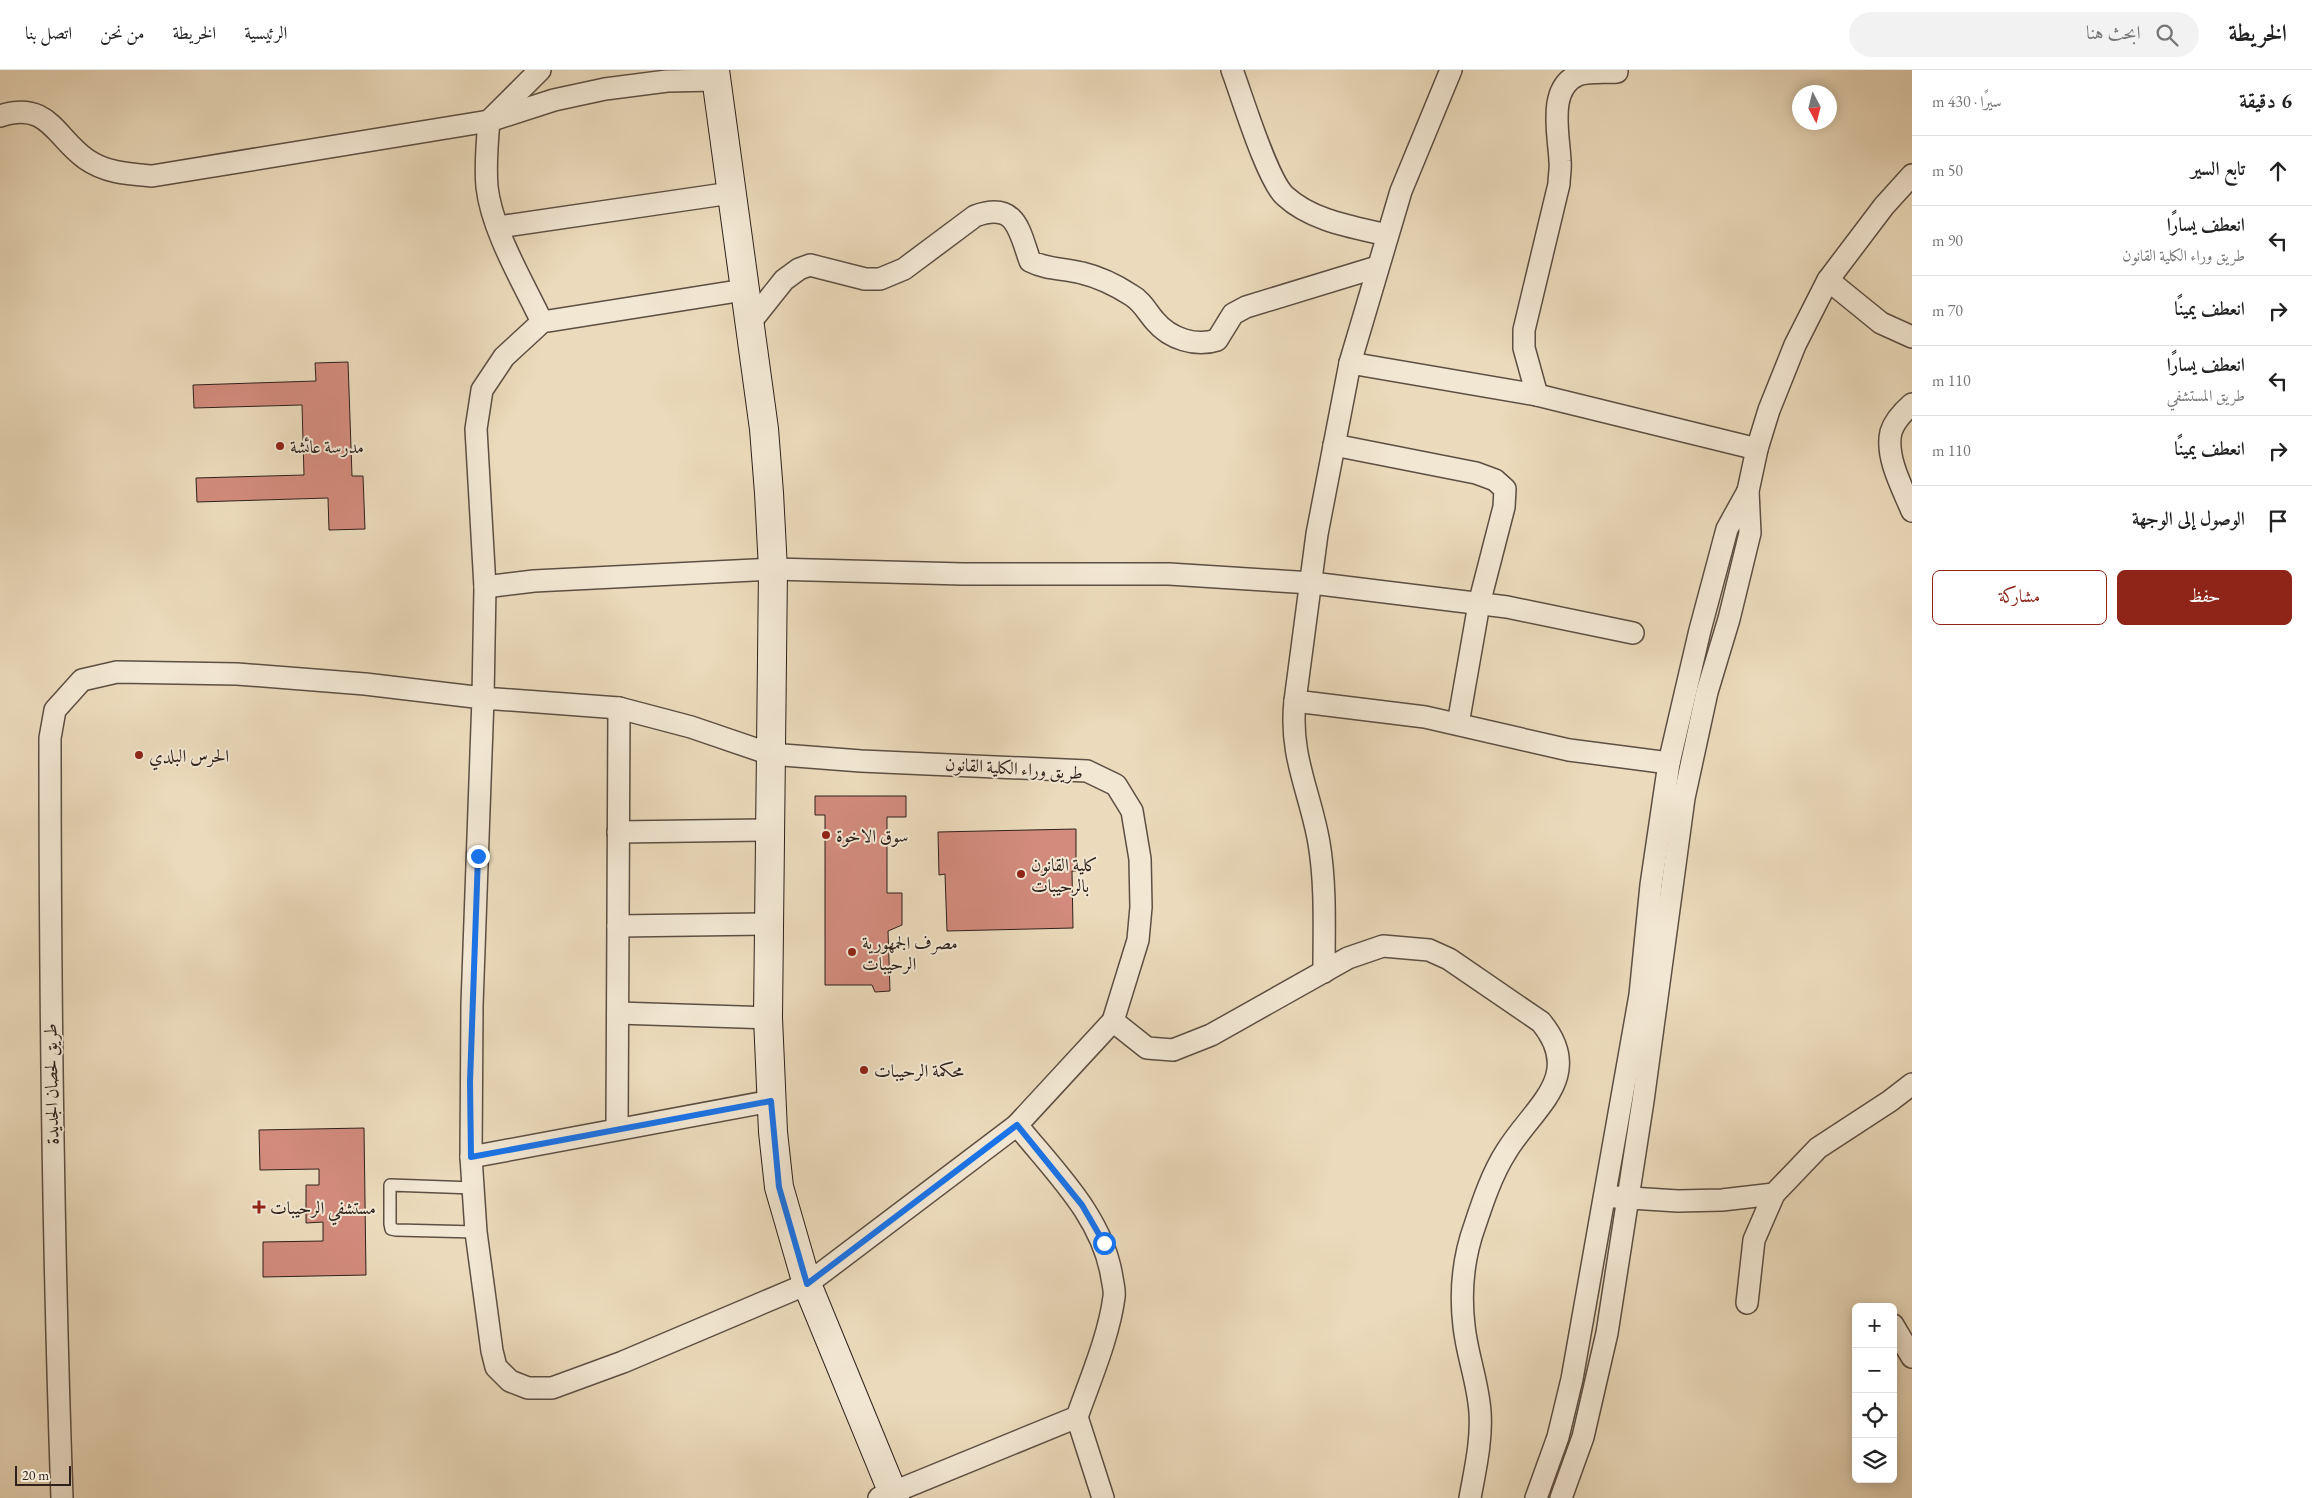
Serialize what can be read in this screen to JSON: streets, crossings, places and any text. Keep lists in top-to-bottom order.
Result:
{
  "streets": {
    "street": ["طريق وراء الكلية القانون", "طريق لحصان الجديدة"]
  },
  "crossings": [
    ["طريق وراء الكلية القانون", "طريق لحصان الجديدة"]
  ],
  "places": {
    "other": [
      "مدرسة عائشة",
      "الحرس البلدي",
      "سوق الاخوة",
      "كلية القانون بالرحيبات",
      "مصرف الجمهورية الرحيبات",
      "محكمة الرحيبات"
    ],
    "health": ["مستشفي الرحيبات"]
  },
  "scale_bar": "20 m",
  "north": "bottom",
  "page": {
    "header": "الخريطة",
    "search": "ابحث هنا",
    "nav": [
      "الرئيسية",
      "الخريطة",
      "من نحن",
      "اتصل بنا"
    ],
    "heading": ["6 دقيقة", "سيرًا · 430 m"],
    "list": [
      ["تابع السير", "50 m"],
      ["انعطف يسارًا", "طريق وراء الكلية القانون", "90 m"],
      ["انعطف يمينًا", "70 m"],
      ["انعطف يسارًا", "طريق المستشفي", "110 m"],
      ["انعطف يمينًا", "110 m"],
      "الوصول إلى الوجهة"
    ],
    "buttons": ["حفظ", "مشاركة"],
    "map_buttons": ["+", "−"],
    "scale": "20 m"
  }
}
